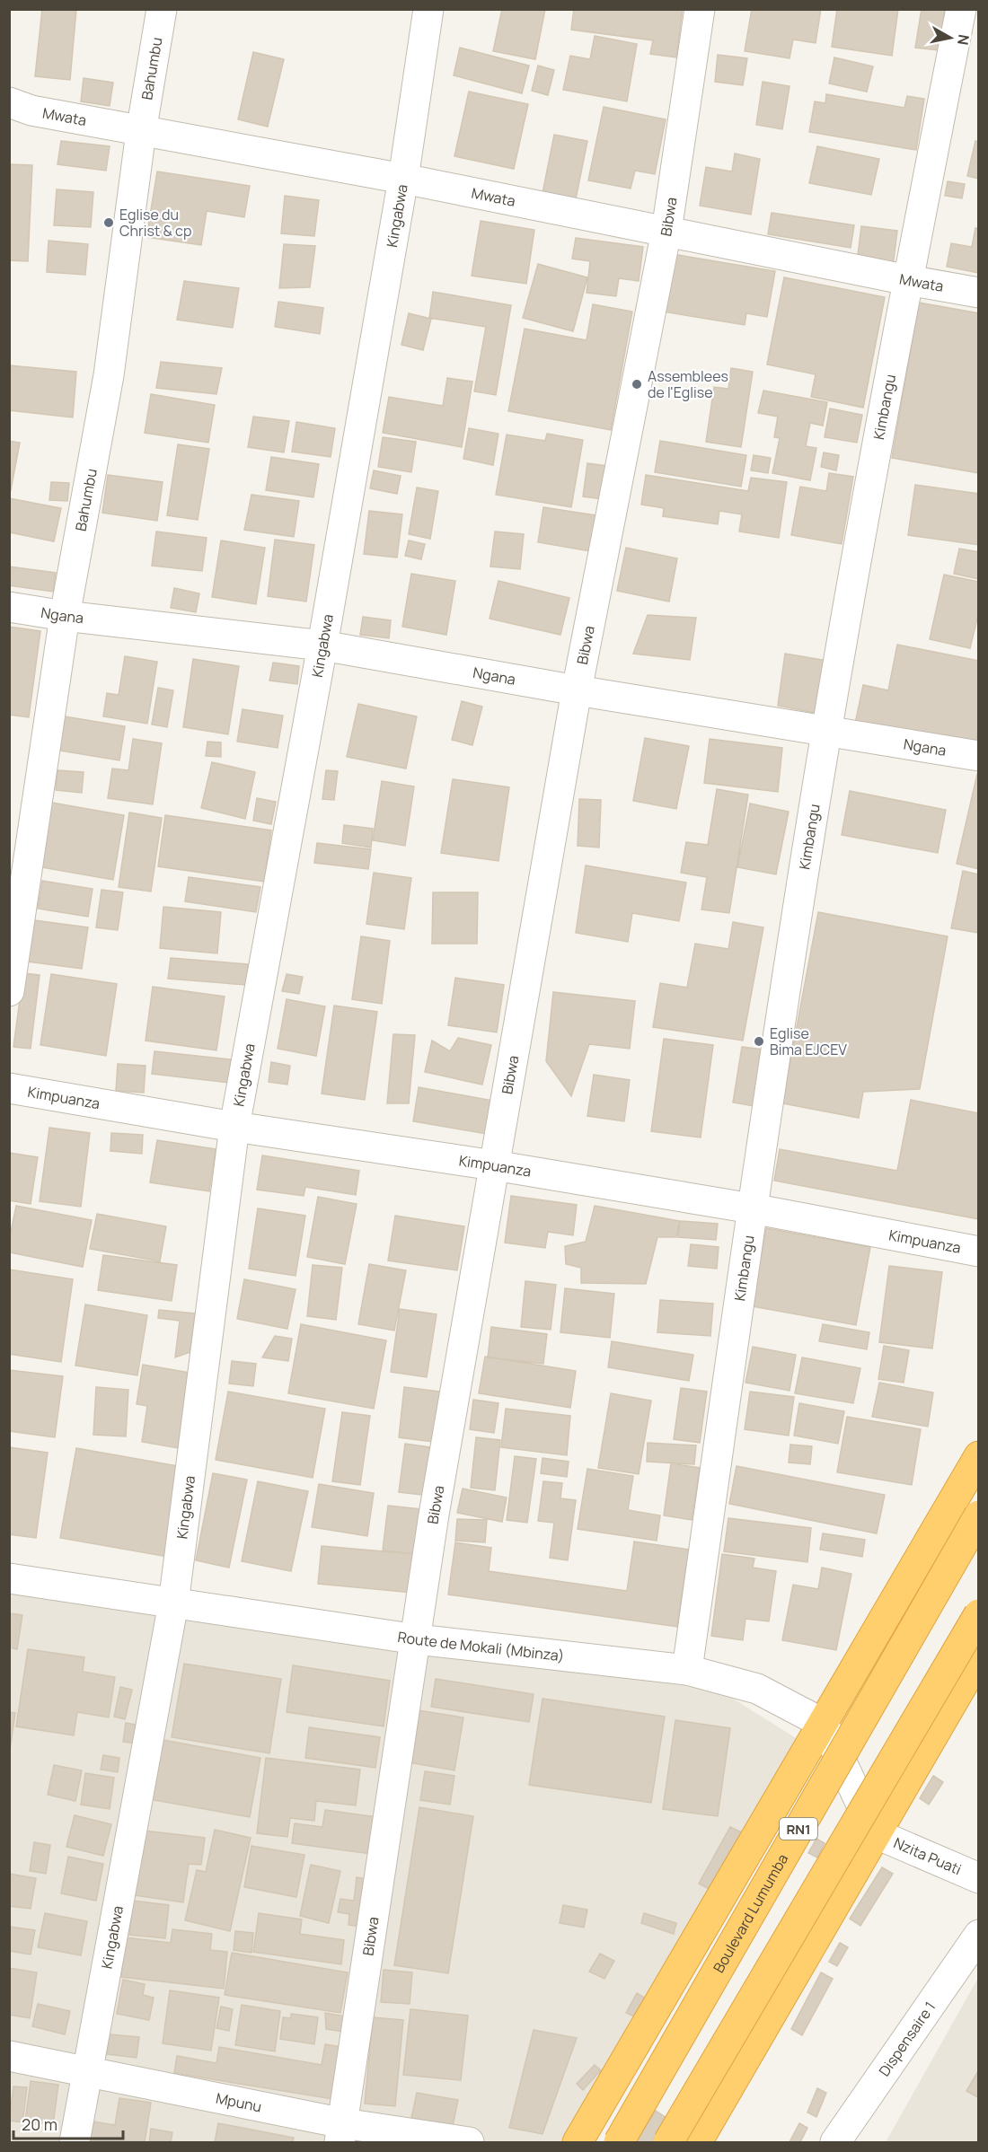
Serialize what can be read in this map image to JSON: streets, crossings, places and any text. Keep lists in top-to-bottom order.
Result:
{
  "streets": {
    "highway": ["RN1", "Boulevard Lumumba"],
    "street": [
      "Bahumbu",
      "Mwata",
      "Kingabwa",
      "Bibwa",
      "Kimbangu",
      "Ngana",
      "Kimpuanza",
      "Route de Mokali (Mbinza)",
      "Nzita Puati",
      "Dispensaire 1",
      "Mpunu"
    ]
  },
  "crossings": [
    ["Bahumbu", "Mwata"],
    ["Bahumbu", "Ngana"],
    ["Mwata", "Kingabwa"],
    ["Mwata", "Bibwa"],
    ["Mwata", "Kimbangu"],
    ["Kingabwa", "Ngana"],
    ["Kingabwa", "Kimpuanza"],
    ["Kingabwa", "Route de Mokali (Mbinza)"],
    ["Kingabwa", "Mpunu"],
    ["Bibwa", "Ngana"],
    ["Bibwa", "Kimpuanza"],
    ["Bibwa", "Route de Mokali (Mbinza)"],
    ["Bibwa", "Mpunu"],
    ["Kimbangu", "Ngana"],
    ["Kimbangu", "Kimpuanza"],
    ["Kimbangu", "Route de Mokali (Mbinza)"]
  ],
  "places": ["Eglise du Christ & cp", "Assemblees de l'Eglise", "Eglise Bima EJCEV"],
  "scale_bar": "20 m",
  "north": "right"
}
